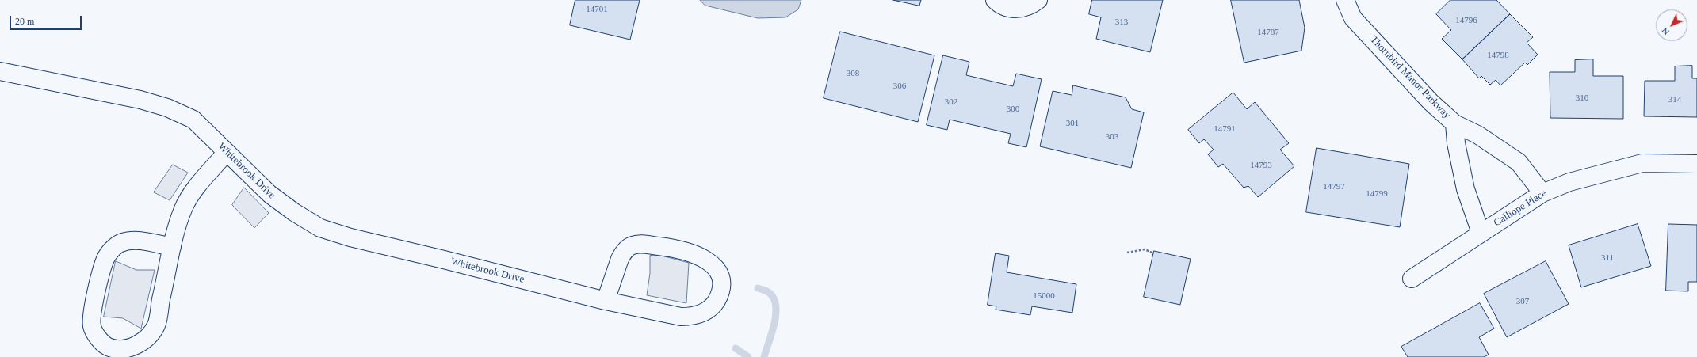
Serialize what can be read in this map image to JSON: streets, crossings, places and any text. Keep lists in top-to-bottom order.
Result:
{
  "streets": {
    "street": ["Thornbird Manor Parkway", "Whitebrook Drive", "Calliope Place"]
  },
  "crossings": [
    ["Thornbird Manor Parkway", "Calliope Place"]
  ],
  "house_numbers": [
    "14701",
    "14796",
    "313",
    "14787",
    "14798",
    "308",
    "306",
    "310",
    "314",
    "302",
    "300",
    "301",
    "14791",
    "303",
    "14793",
    "14797",
    "14799",
    "311",
    "15000",
    "307"
  ],
  "scale_bar": "20 m",
  "north": "bottom left"
}
